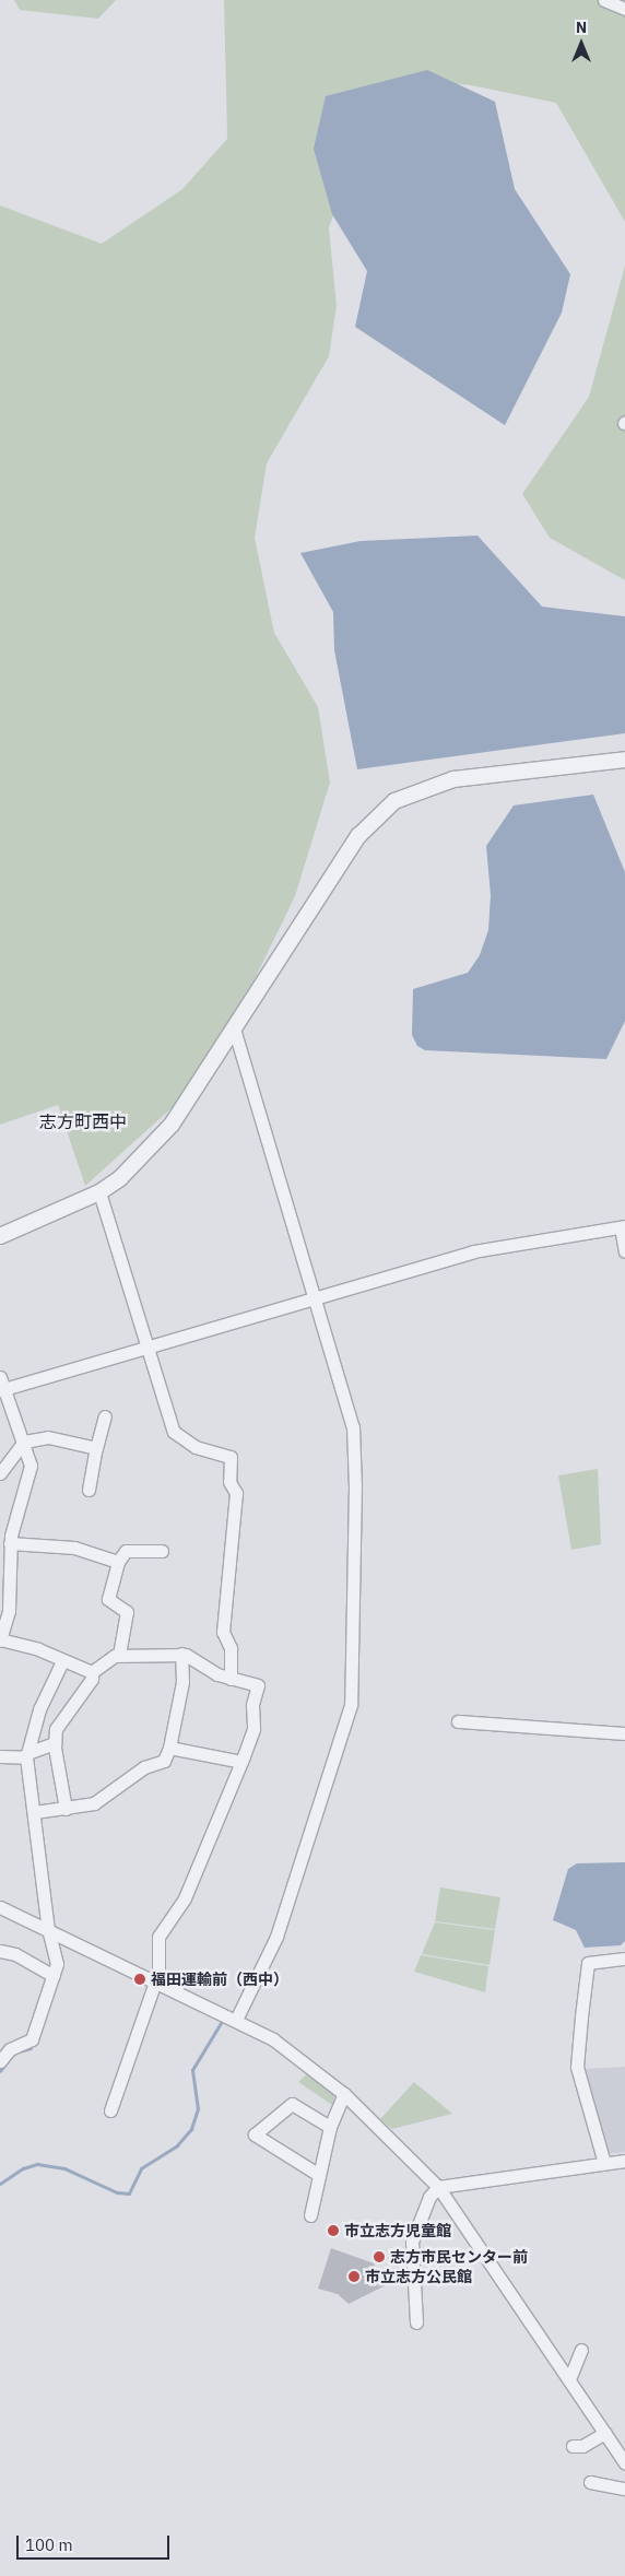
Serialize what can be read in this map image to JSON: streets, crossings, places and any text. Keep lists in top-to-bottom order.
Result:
{
  "districts": ["志方町西中"],
  "places": [
    "福田運輸前（西中）",
    "市立志方児童館",
    "志方市民センター前",
    "市立志方公民館"
  ],
  "scale_bar": "100 m",
  "north": "top"
}
